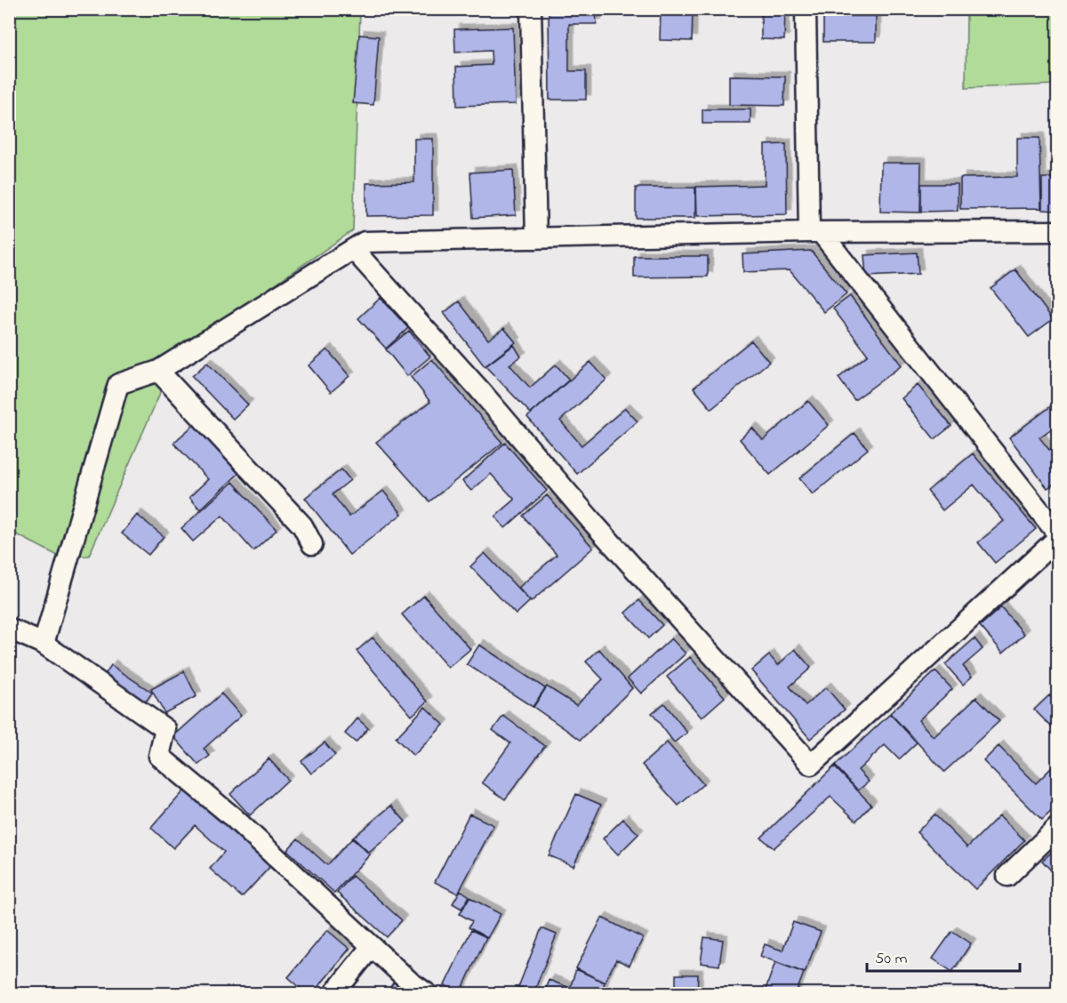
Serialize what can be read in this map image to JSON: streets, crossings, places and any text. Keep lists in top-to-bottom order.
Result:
{
  "scale_bar": "50 m"
}
